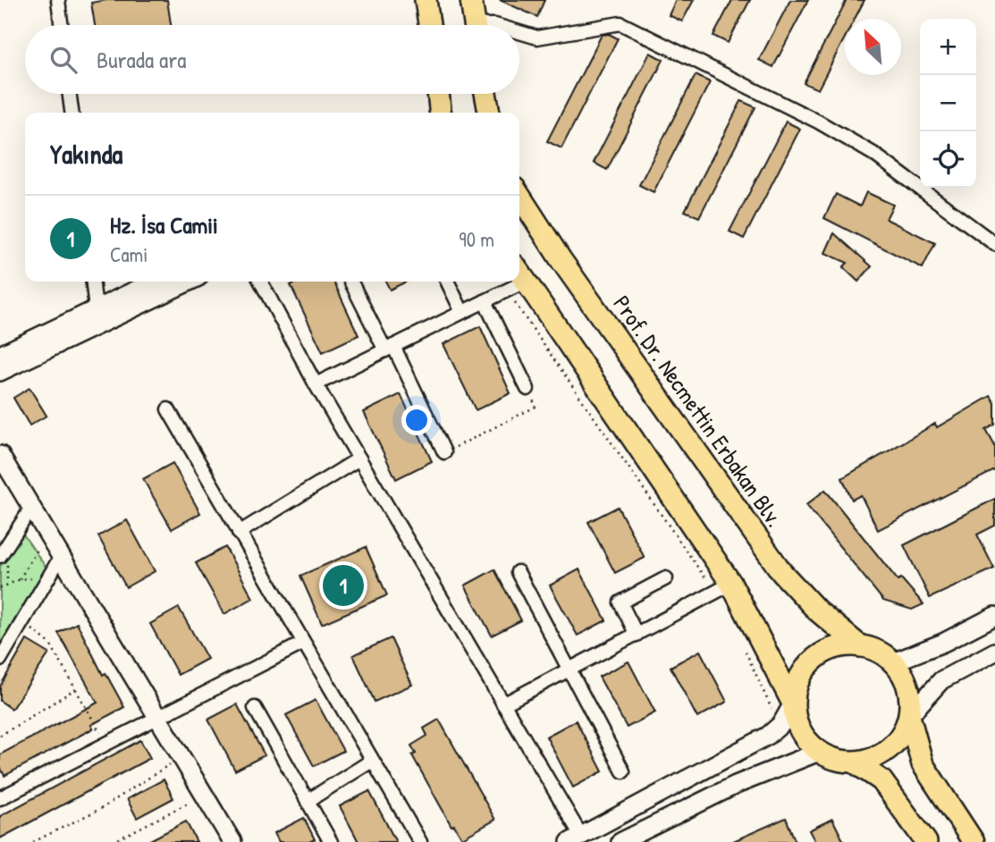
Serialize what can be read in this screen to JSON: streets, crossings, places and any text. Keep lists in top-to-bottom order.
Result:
{
  "streets": {
    "main road": ["Prof. Dr. Necmettin Erbakan Blv."]
  },
  "north": "top left",
  "page": {
    "map_buttons": ["+", "−"],
    "search": "Burada ara",
    "heading": "Yakında",
    "list": [
      {
        "mark": "1",
        "name": "Hz. İsa Camii",
        "note": "Cami",
        "value": "90 m"
      }
    ],
    "pins": "1"
  }
}
